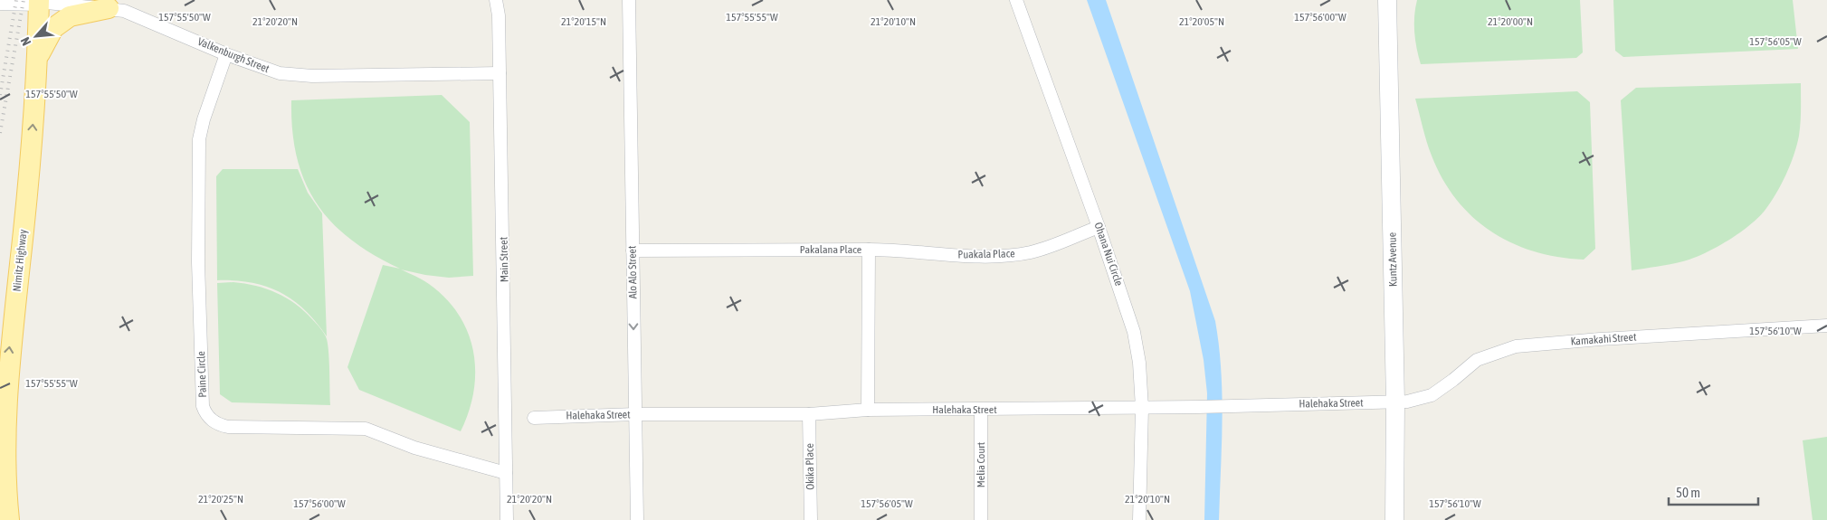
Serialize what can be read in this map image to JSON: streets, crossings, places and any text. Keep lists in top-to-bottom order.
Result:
{
  "streets": {
    "main road": ["Nimitz Highway"],
    "street": [
      "Valkenburgh Street",
      "Pakalana Place",
      "Puakala Place",
      "Ohana Nui Circle",
      "Main Street",
      "Kuntz Avenue",
      "Alo Alo Street",
      "Kamakahi Street",
      "Paine Circle",
      "Halehaka Street",
      "Melia Court",
      "Okika Place"
    ]
  },
  "crossings": [
    ["Valkenburgh Street", "Main Street"],
    ["Valkenburgh Street", "Nimitz Highway"],
    ["Valkenburgh Street", "Paine Circle"],
    ["Pakalana Place", "Puakala Place"],
    ["Pakalana Place", "Alo Alo Street"],
    ["Pakalana Place", "Halehaka Street"],
    ["Puakala Place", "Ohana Nui Circle"],
    ["Ohana Nui Circle", "Halehaka Street"],
    ["Main Street", "Paine Circle"],
    ["Kuntz Avenue", "Kamakahi Street"],
    ["Kuntz Avenue", "Halehaka Street"],
    ["Alo Alo Street", "Halehaka Street"],
    ["Kamakahi Street", "Halehaka Street"],
    ["Halehaka Street", "Melia Court"],
    ["Halehaka Street", "Okika Place"]
  ],
  "scale_bar": "50 m",
  "north": "bottom left",
  "coordinates": [
    "157°55'50\"W",
    "157°55'55\"W",
    "157°56'00\"W",
    "21°20'20\"N",
    "21°20'15\"N",
    "21°20'10\"N",
    "21°20'05\"N",
    "21°20'00\"N",
    "157°56'05\"W",
    "157°56'10\"W",
    "21°20'25\"N"
  ]
}
